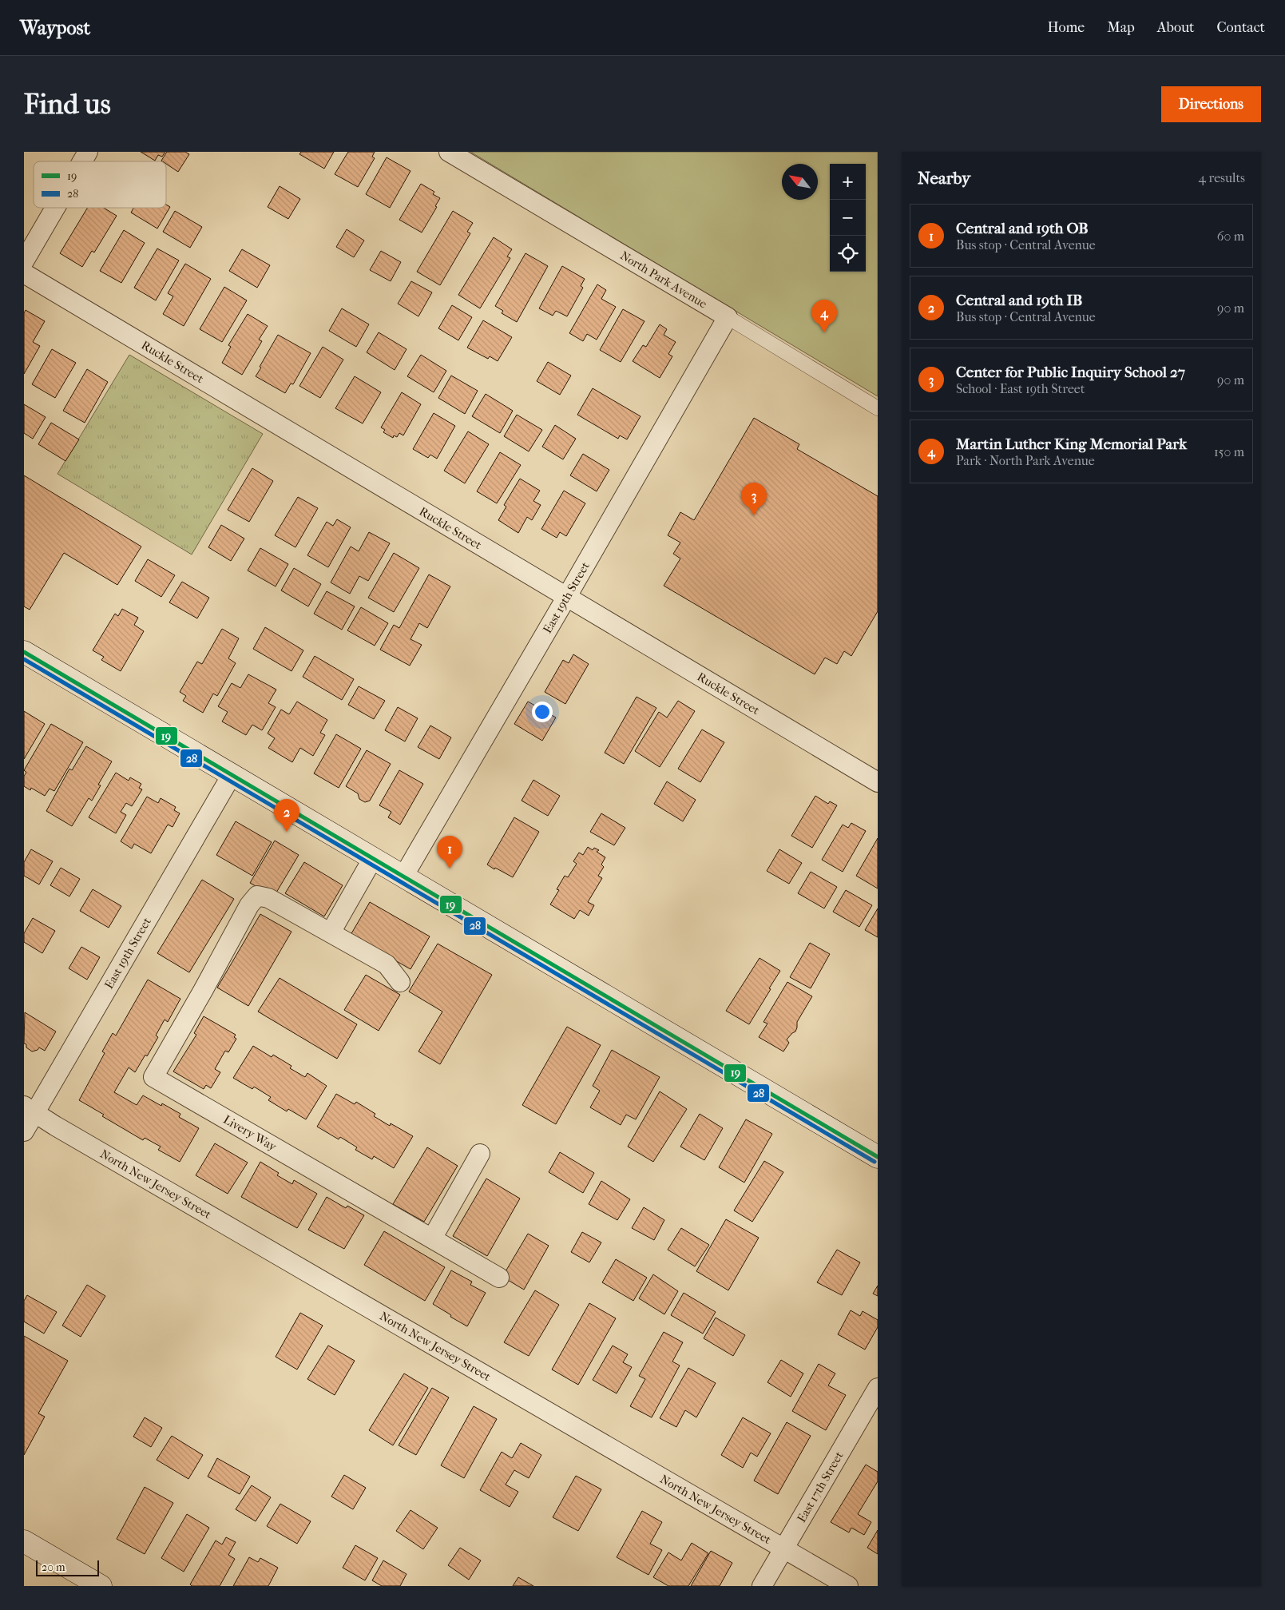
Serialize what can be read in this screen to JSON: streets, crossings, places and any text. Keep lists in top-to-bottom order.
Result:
{
  "streets": {
    "street": [
      "North Park Avenue",
      "Ruckle Street",
      "East 19th Street",
      "Livery Way",
      "North New Jersey Street",
      "East 17th Street"
    ]
  },
  "crossings": [
    ["North Park Avenue", "East 19th Street"],
    ["Ruckle Street", "East 19th Street"],
    ["East 19th Street", "North New Jersey Street"],
    ["North New Jersey Street", "East 17th Street"]
  ],
  "lines": ["transit line 19", "transit line 28"],
  "legend": ["19", "28"],
  "scale_bar": "20 m",
  "north": "top left",
  "page": {
    "header": "Waypost",
    "nav": [
      "Home",
      "Map",
      "About",
      "Contact"
    ],
    "buttons": "Directions",
    "title": "Find us",
    "heading": ["Nearby", "4 results"],
    "map_buttons": ["+", "−"],
    "list": [
      {
        "mark": "1",
        "name": "Central and 19th OB",
        "note": "Bus stop · Central Avenue",
        "value": "60 m"
      },
      {
        "mark": "2",
        "name": "Central and 19th IB",
        "note": "Bus stop · Central Avenue",
        "value": "90 m"
      },
      {
        "mark": "3",
        "name": "Center for Public Inquiry School 27",
        "note": "School · East 19th Street",
        "value": "90 m"
      },
      {
        "mark": "4",
        "name": "Martin Luther King Memorial Park",
        "note": "Park · North Park Avenue",
        "value": "150 m"
      }
    ],
    "pins": [
      "4",
      "3",
      "2",
      "1"
    ],
    "scale": "20 m"
  }
}
